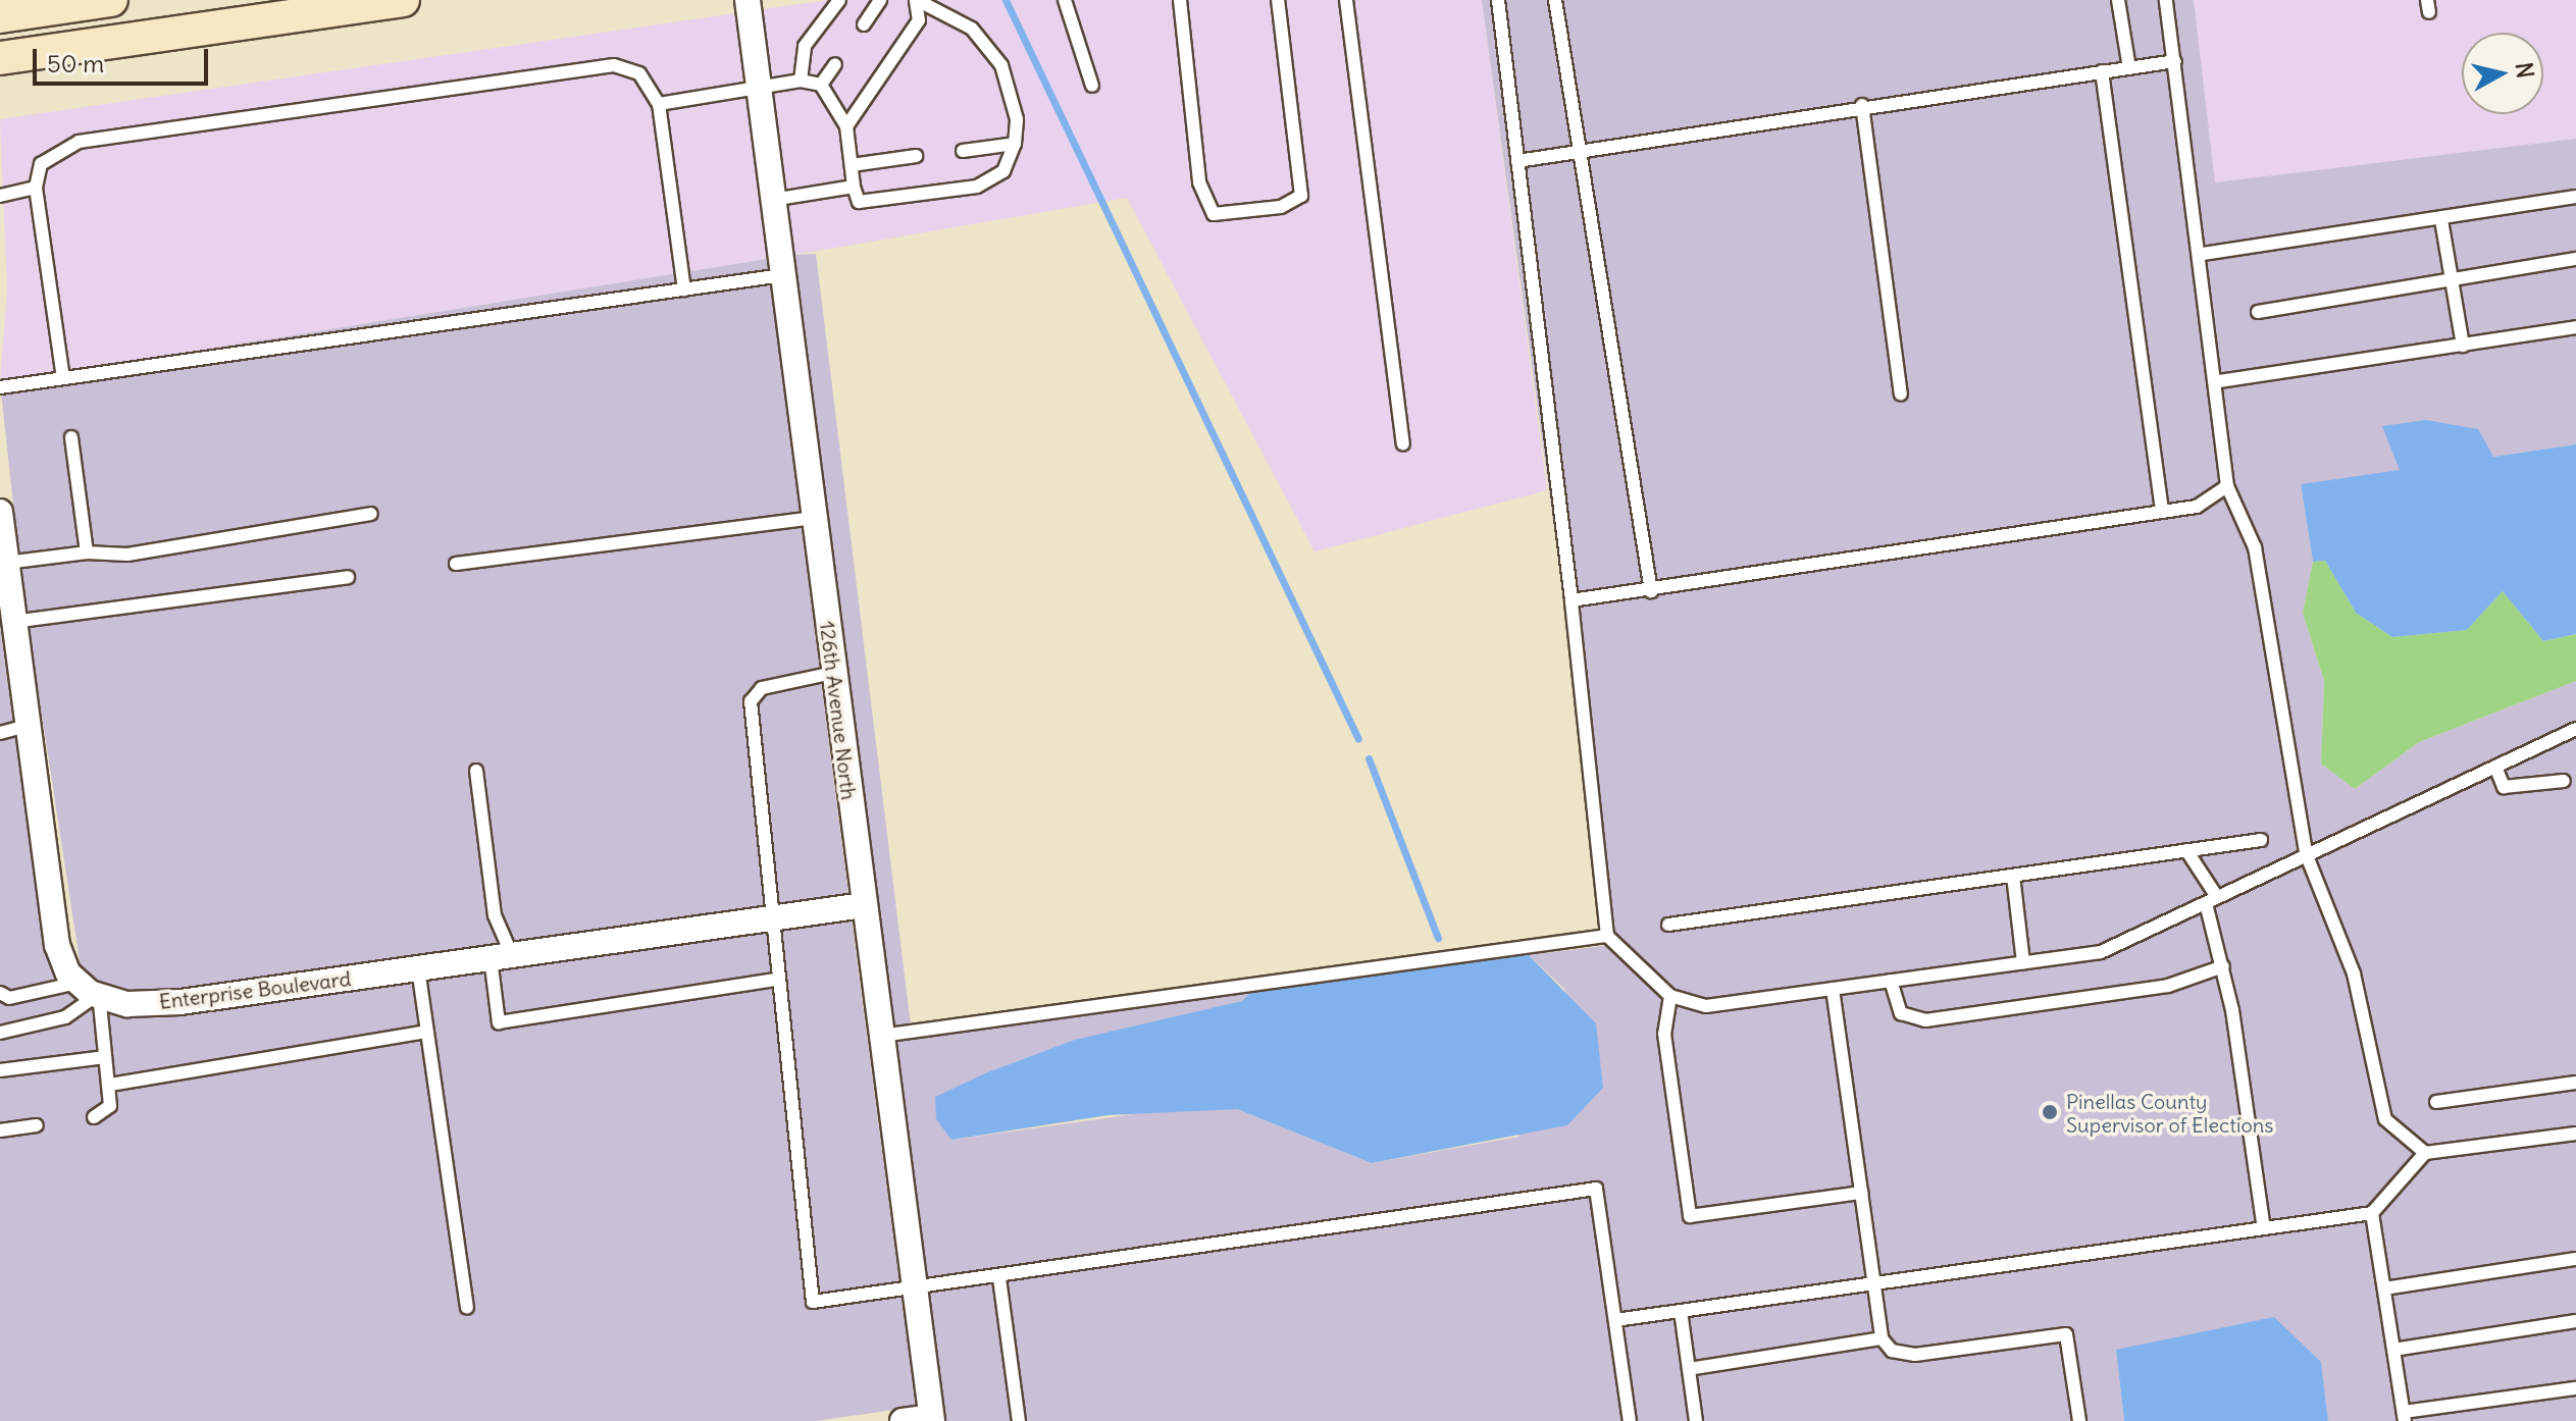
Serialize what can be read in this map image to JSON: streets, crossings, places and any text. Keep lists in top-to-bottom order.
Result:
{
  "streets": {
    "street": ["126th Avenue North", "Enterprise Boulevard"]
  },
  "crossings": [
    ["126th Avenue North", "Enterprise Boulevard"]
  ],
  "places": ["Pinellas County Supervisor of Elections"],
  "scale_bar": "50 m",
  "north": "right"
}
